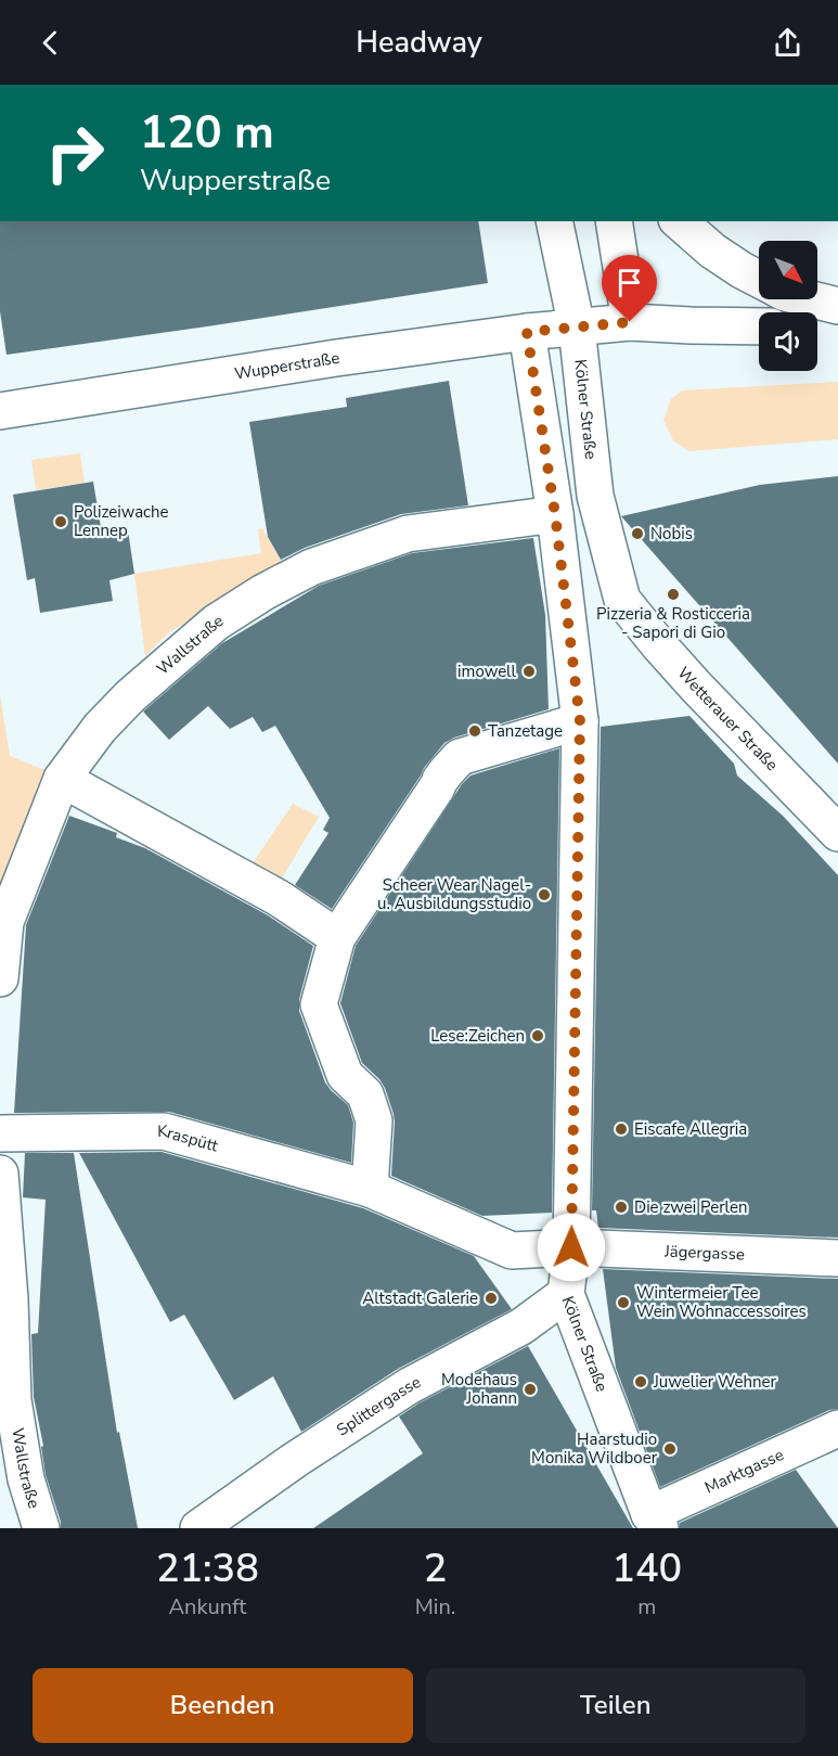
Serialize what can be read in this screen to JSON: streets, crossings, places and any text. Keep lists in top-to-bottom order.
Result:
{
  "streets": {
    "street": [
      "Wupperstraße",
      "Kölner Straße",
      "Wallstraße",
      "Wetterauer Straße",
      "Kraspütt",
      "Jägergasse",
      "Splittergasse",
      "Marktgasse"
    ]
  },
  "crossings": [
    ["Wupperstraße", "Kölner Straße"],
    ["Kölner Straße", "Wallstraße"],
    ["Kölner Straße", "Wetterauer Straße"],
    ["Kölner Straße", "Kraspütt"],
    ["Kölner Straße", "Jägergasse"],
    ["Kölner Straße", "Splittergasse"],
    ["Kölner Straße", "Marktgasse"],
    ["Kraspütt", "Jägergasse"]
  ],
  "places": [
    "Polizeiwache Lennep",
    "Nobis",
    "Pizzeria & Rosticceria - Sapori di Gio",
    "imowell",
    "Tanzetage",
    "Scheer Wear Nagel- u. Ausbildungsstudio",
    "Lese:Zeichen",
    "Eiscafe Allegria",
    "Die zwei Perlen",
    "Altstadt Galerie",
    "Wintermeier Tee Wein Wohnaccessoires",
    "Juwelier Wehner",
    "Modehaus Johann",
    "Haarstudio Monika Wildboer"
  ],
  "north": "bottom right",
  "page": {
    "header": "Headway",
    "turn": ["120 m", "Wupperstraße"],
    "eta": [
      "21:38",
      "Ankunft",
      "2",
      "Min.",
      "140",
      "m"
    ],
    "buttons": ["Beenden", "Teilen"]
  }
}
